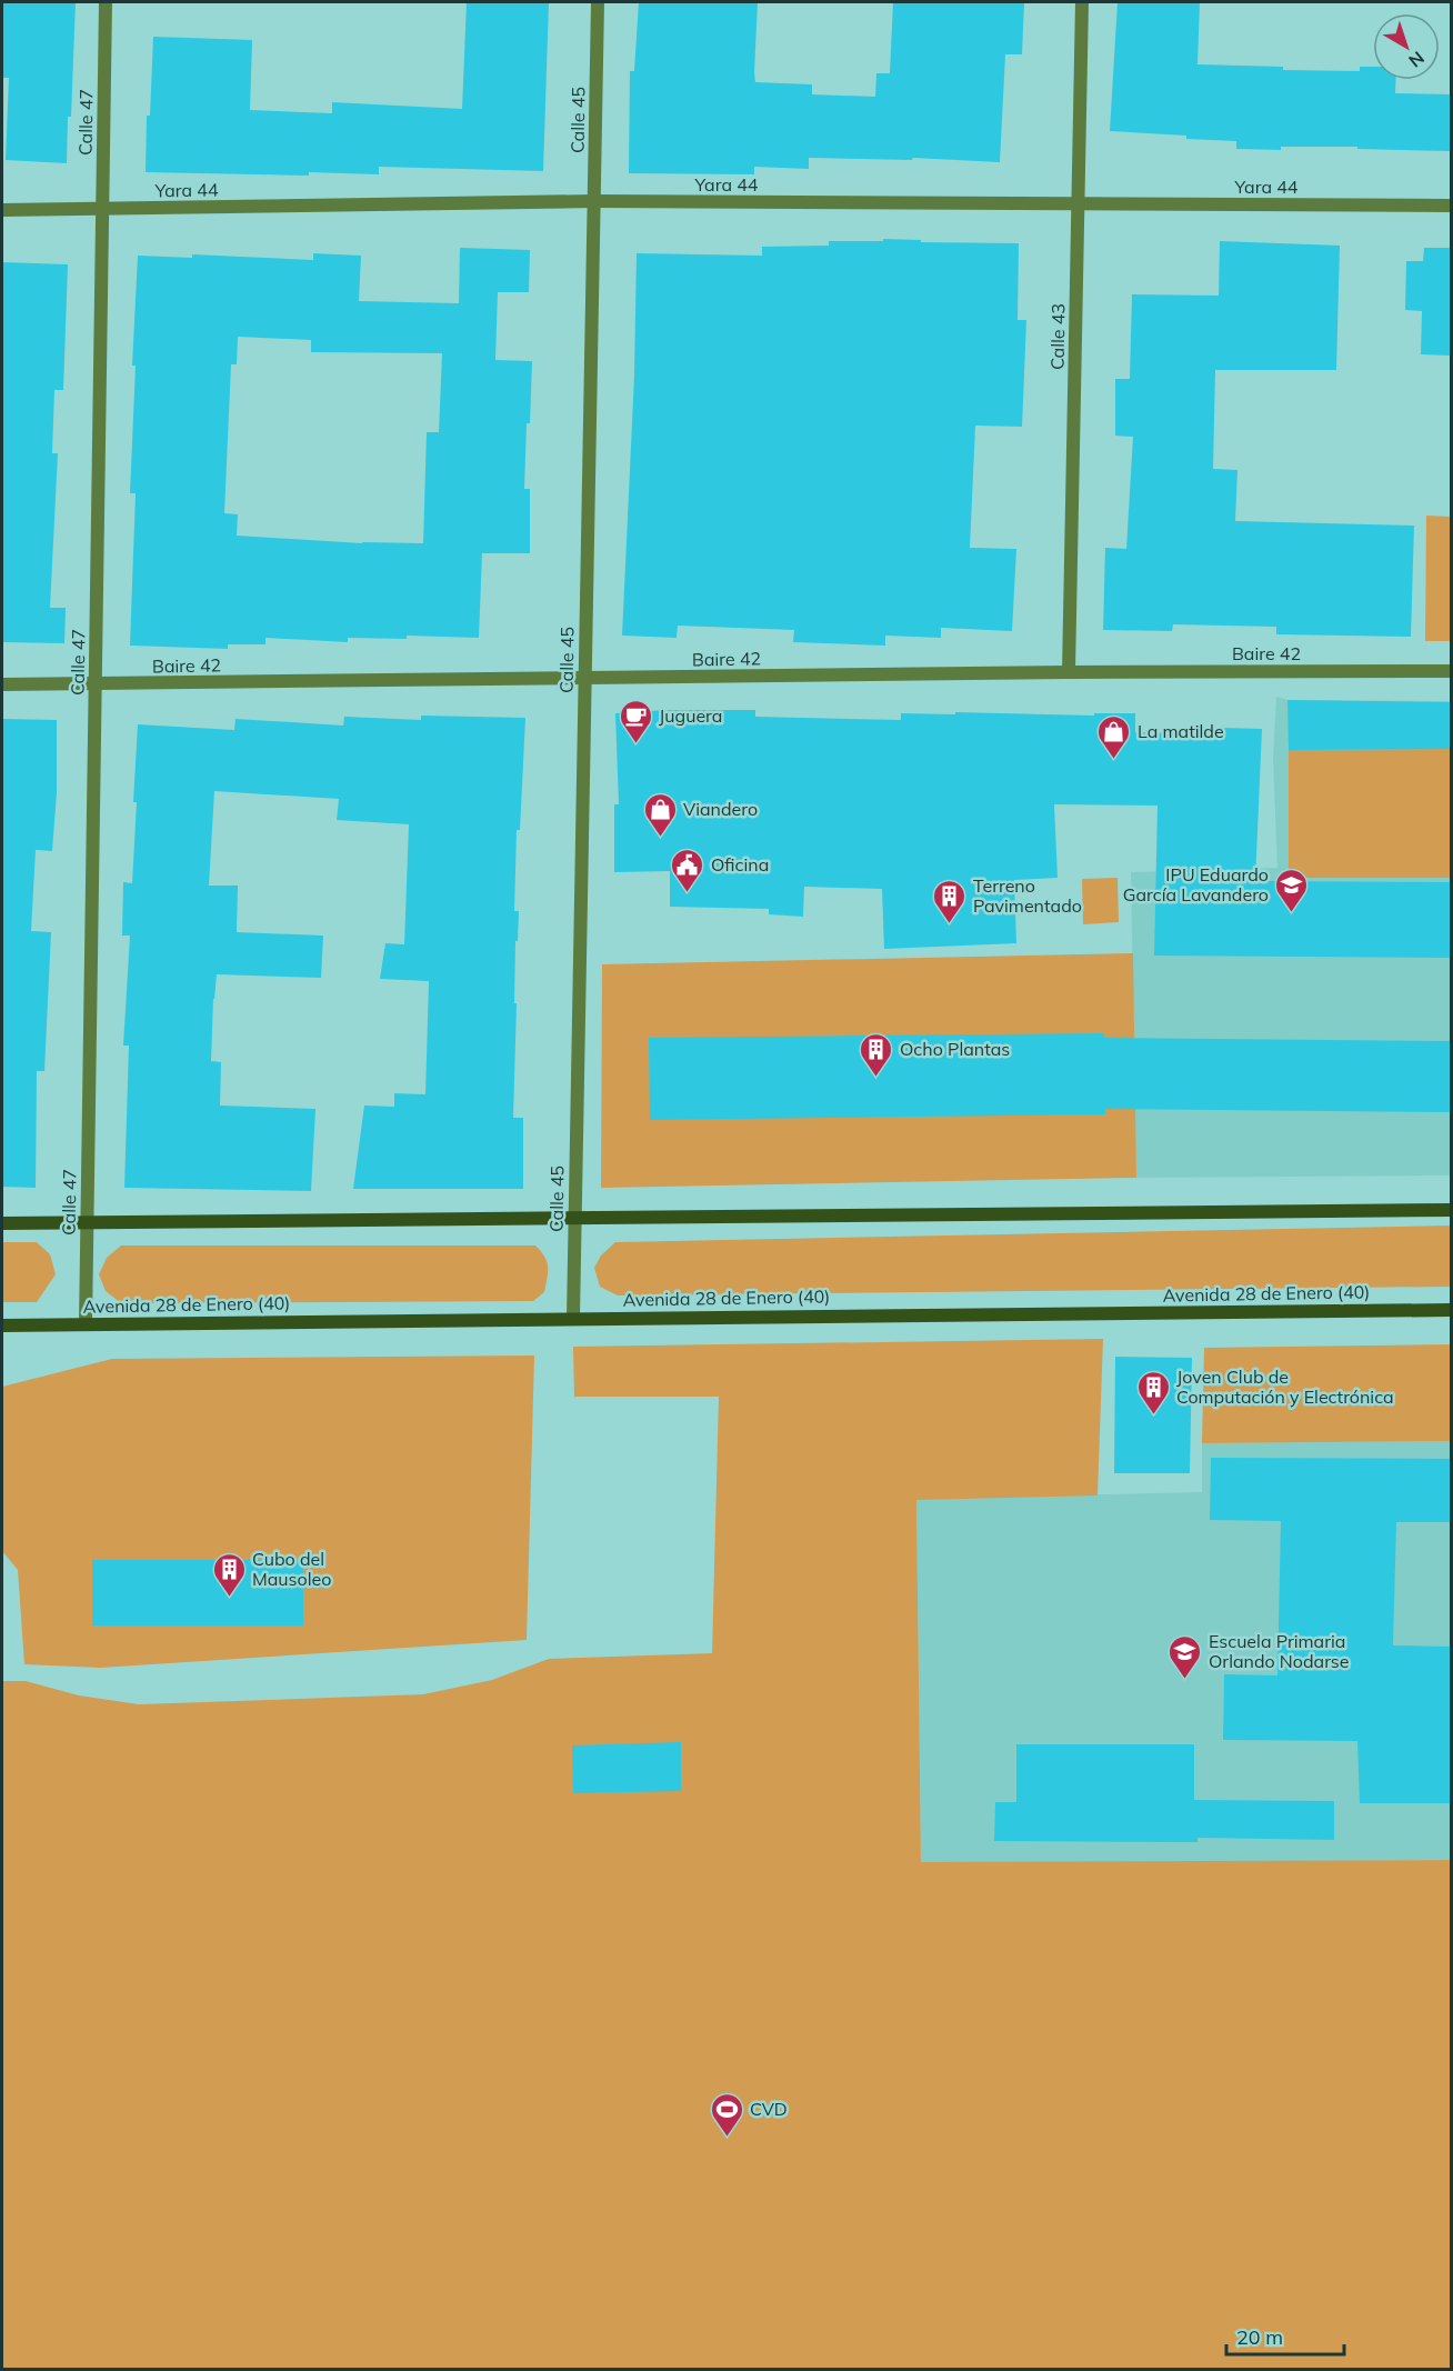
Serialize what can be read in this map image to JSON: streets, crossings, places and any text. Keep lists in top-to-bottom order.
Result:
{
  "streets": {
    "main road": ["Avenida 28 de Enero (40)"],
    "street": [
      "Calle 45",
      "Calle 47",
      "Yara 44",
      "Calle 43",
      "Baire 42"
    ]
  },
  "crossings": [
    ["Calle 45", "Yara 44"],
    ["Calle 45", "Baire 42"],
    ["Calle 45", "Avenida 28 de Enero (40)"],
    ["Calle 47", "Yara 44"],
    ["Calle 47", "Baire 42"],
    ["Calle 47", "Avenida 28 de Enero (40)"],
    ["Yara 44", "Calle 43"],
    ["Calle 43", "Baire 42"]
  ],
  "places": {
    "cafe": ["Juguera"],
    "shop": ["La matilde", "Viandero"],
    "public building": ["Oficina"],
    "school or university": ["IPU Eduardo García Lavandero", "Escuela Primaria Orlando Nodarse"],
    "building": [
      "Terreno Pavimentado",
      "Ocho Plantas",
      "Joven Club de Computación y Electrónica",
      "Cubo del Mausoleo"
    ],
    "sports": ["CVD"]
  },
  "scale_bar": "20 m",
  "north": "bottom right"
}
